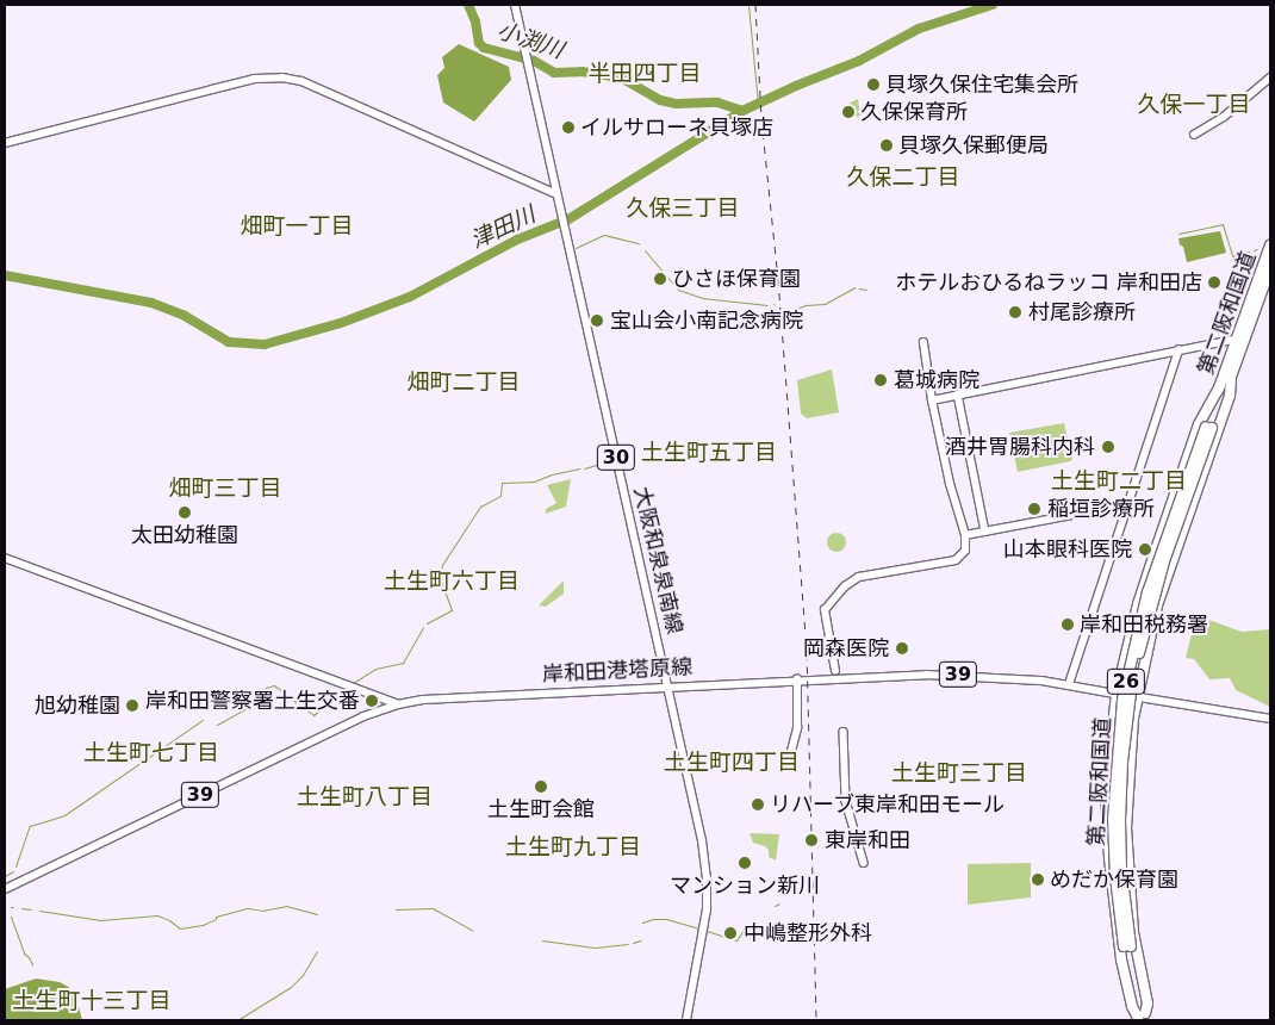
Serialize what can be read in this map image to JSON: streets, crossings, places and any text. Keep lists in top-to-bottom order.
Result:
{
  "streets": {
    "highway": ["第二阪和国道", "26"],
    "main road": [
      "30",
      "大阪和泉泉南線",
      "岸和田港塔原線",
      "39"
    ]
  },
  "crossings": [
    ["第二阪和国道", "26"],
    ["大阪和泉泉南線", "岸和田港塔原線"],
    ["岸和田港塔原線", "26"]
  ],
  "districts": [
    "半田四丁目",
    "久保一丁目",
    "久保二丁目",
    "久保三丁目",
    "畑町一丁目",
    "畑町二丁目",
    "土生町五丁目",
    "土生町二丁目",
    "畑町三丁目",
    "土生町六丁目",
    "土生町七丁目",
    "土生町四丁目",
    "土生町三丁目",
    "土生町八丁目",
    "土生町九丁目",
    "土生町十三丁目"
  ],
  "water": ["小渕川", "津田川"],
  "places": [
    "貝塚久保住宅集会所",
    "久保保育所",
    "イルサローネ貝塚店",
    "貝塚久保郵便局",
    "ひさほ保育園",
    "ホテルおひるねラッコ 岸和田店",
    "村尾診療所",
    "宝山会小南記念病院",
    "葛城病院",
    "酒井胃腸科内科",
    "稲垣診療所",
    "太田幼稚園",
    "山本眼科医院",
    "岸和田税務署",
    "岡森医院",
    "岸和田警察署土生交番",
    "旭幼稚園",
    "土生町会館",
    "リハーブ東岸和田モール",
    "東岸和田",
    "マンション新川",
    "めだか保育園",
    "中嶋整形外科"
  ]
}
